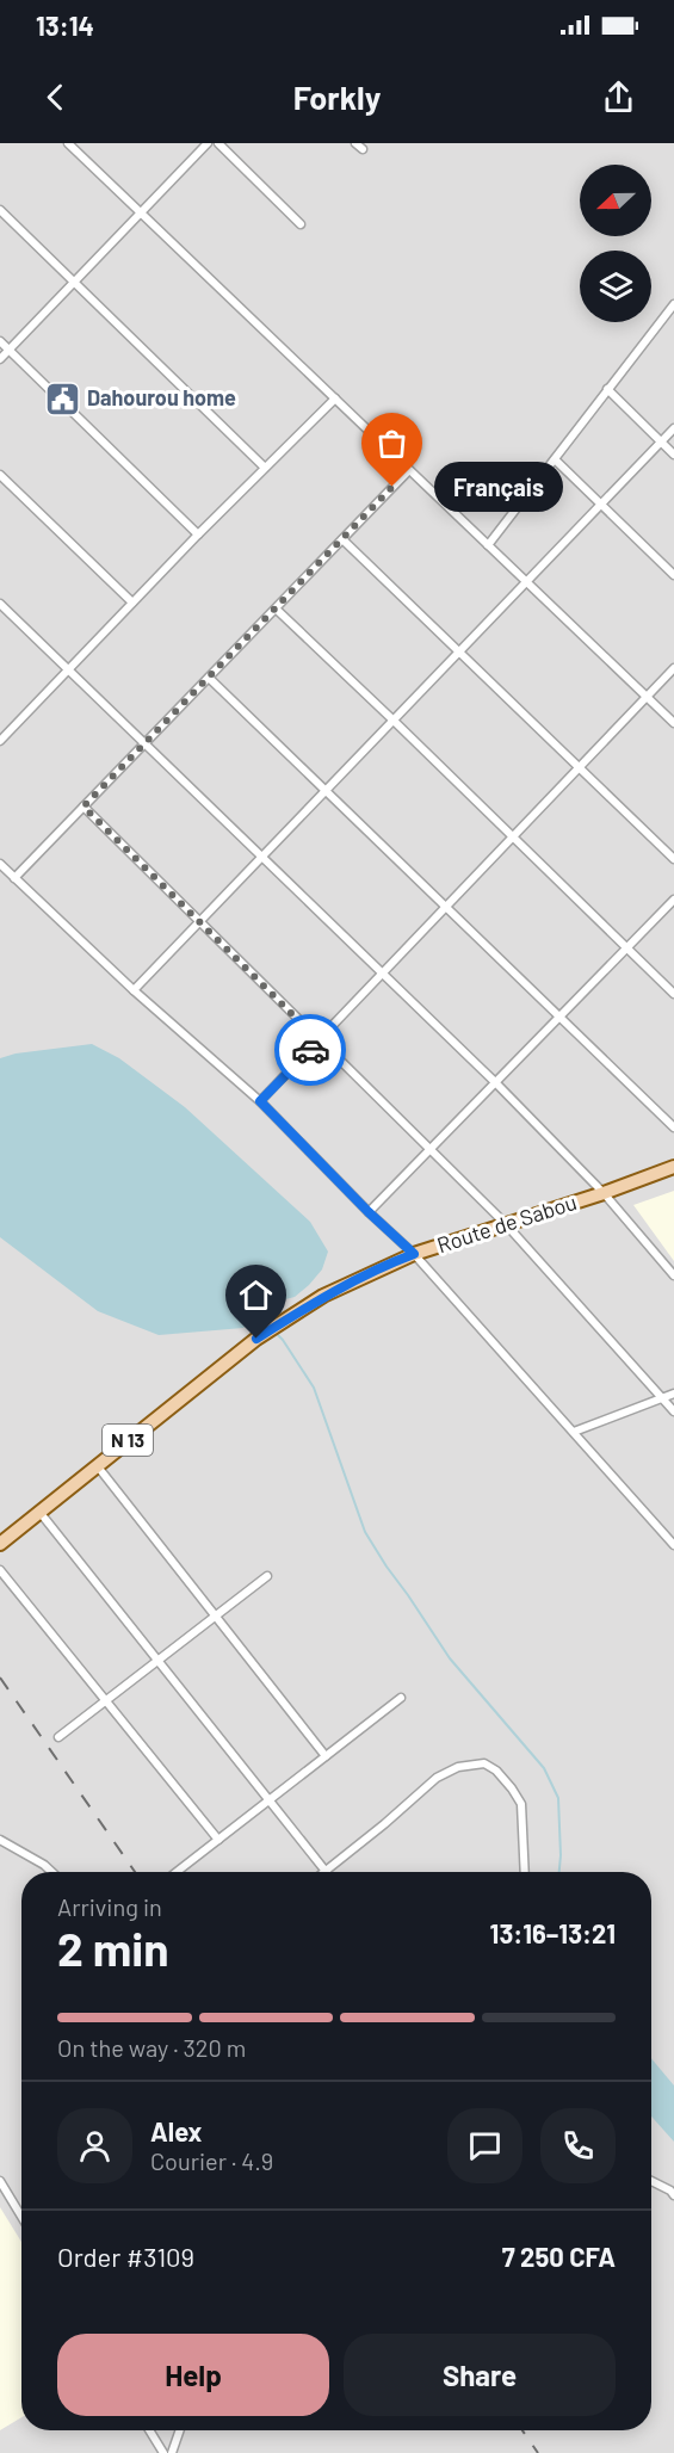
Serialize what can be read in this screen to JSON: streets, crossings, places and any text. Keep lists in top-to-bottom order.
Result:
{
  "streets": {
    "main road": ["Route de Sabou", "N 13"]
  },
  "places": {
    "public building": ["Dahourou home"],
    "other": ["Français"]
  },
  "north": "left",
  "page": {
    "status": "13:14",
    "header": "Forkly",
    "bubble": "Français",
    "heading": ["2 min", "Arriving in", "13:16–13:21"],
    "panel": [
      "Alex",
      "Courier · 4.9",
      "Order #3109",
      "7 250 CFA"
    ],
    "bar": "On the way · 320 m",
    "buttons": ["Help", "Share"]
  }
}
